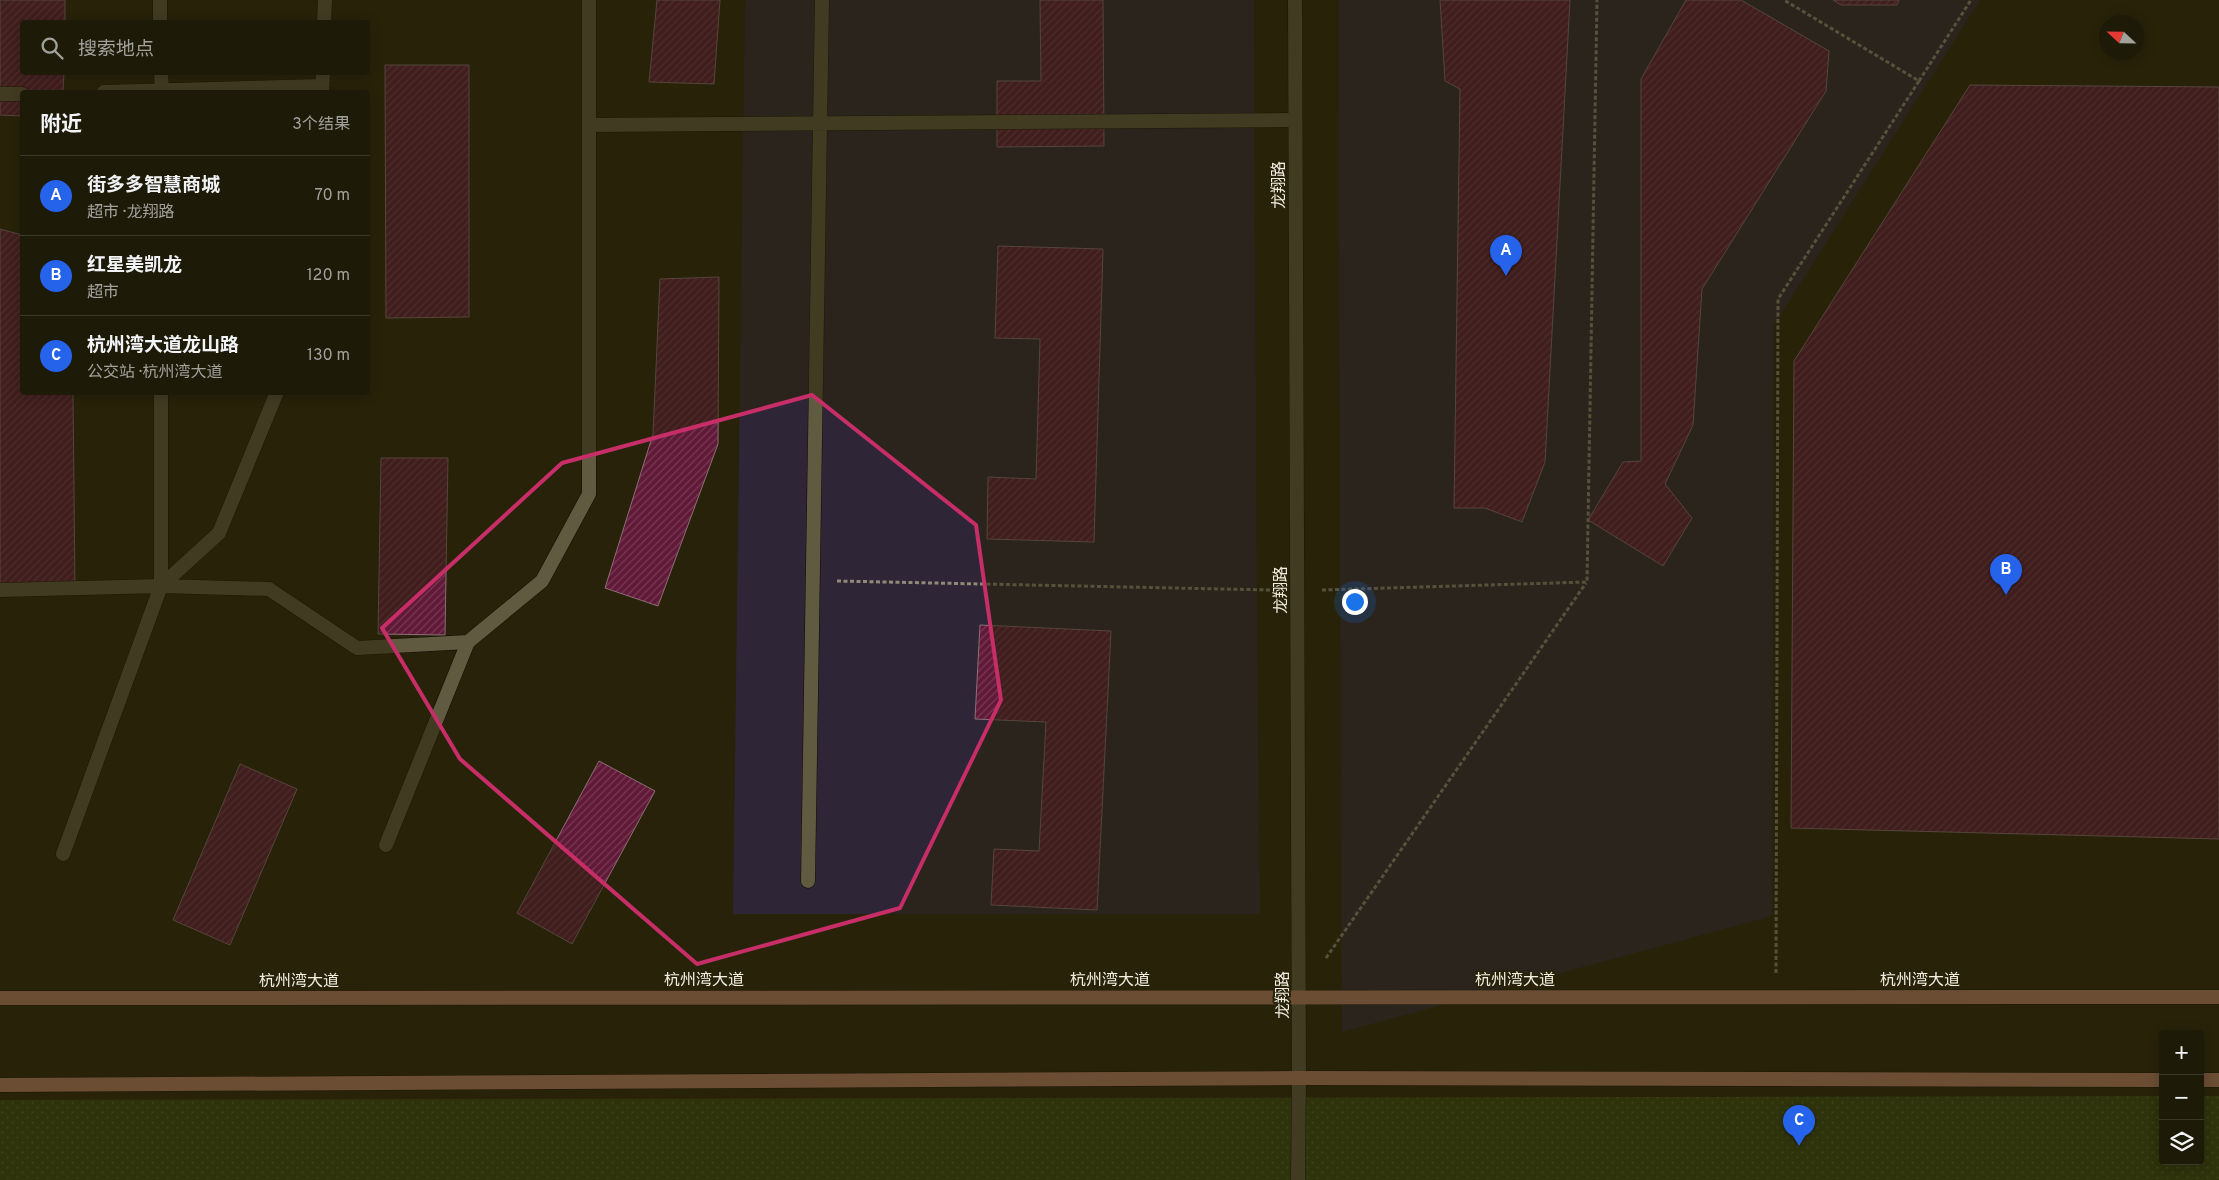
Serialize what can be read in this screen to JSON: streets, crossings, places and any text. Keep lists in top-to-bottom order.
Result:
{
  "streets": {
    "main road": ["杭州湾大道"],
    "street": ["龙翔路"]
  },
  "crossings": [
    ["龙翔路", "杭州湾大道"]
  ],
  "north": "left",
  "page": {
    "search": "搜索地点",
    "heading": ["附近", "3个结果"],
    "list": [
      {
        "mark": "A",
        "name": "街多多智慧商城",
        "note": "超市 · 龙翔路",
        "value": "70 m"
      },
      {
        "mark": "B",
        "name": "红星美凯龙",
        "note": "超市",
        "value": "120 m"
      },
      {
        "mark": "C",
        "name": "杭州湾大道龙山路",
        "note": "公交站 · 杭州湾大道",
        "value": "130 m"
      }
    ],
    "pins": ["A", "B", "C"],
    "map_buttons": ["+", "−"]
  }
}
